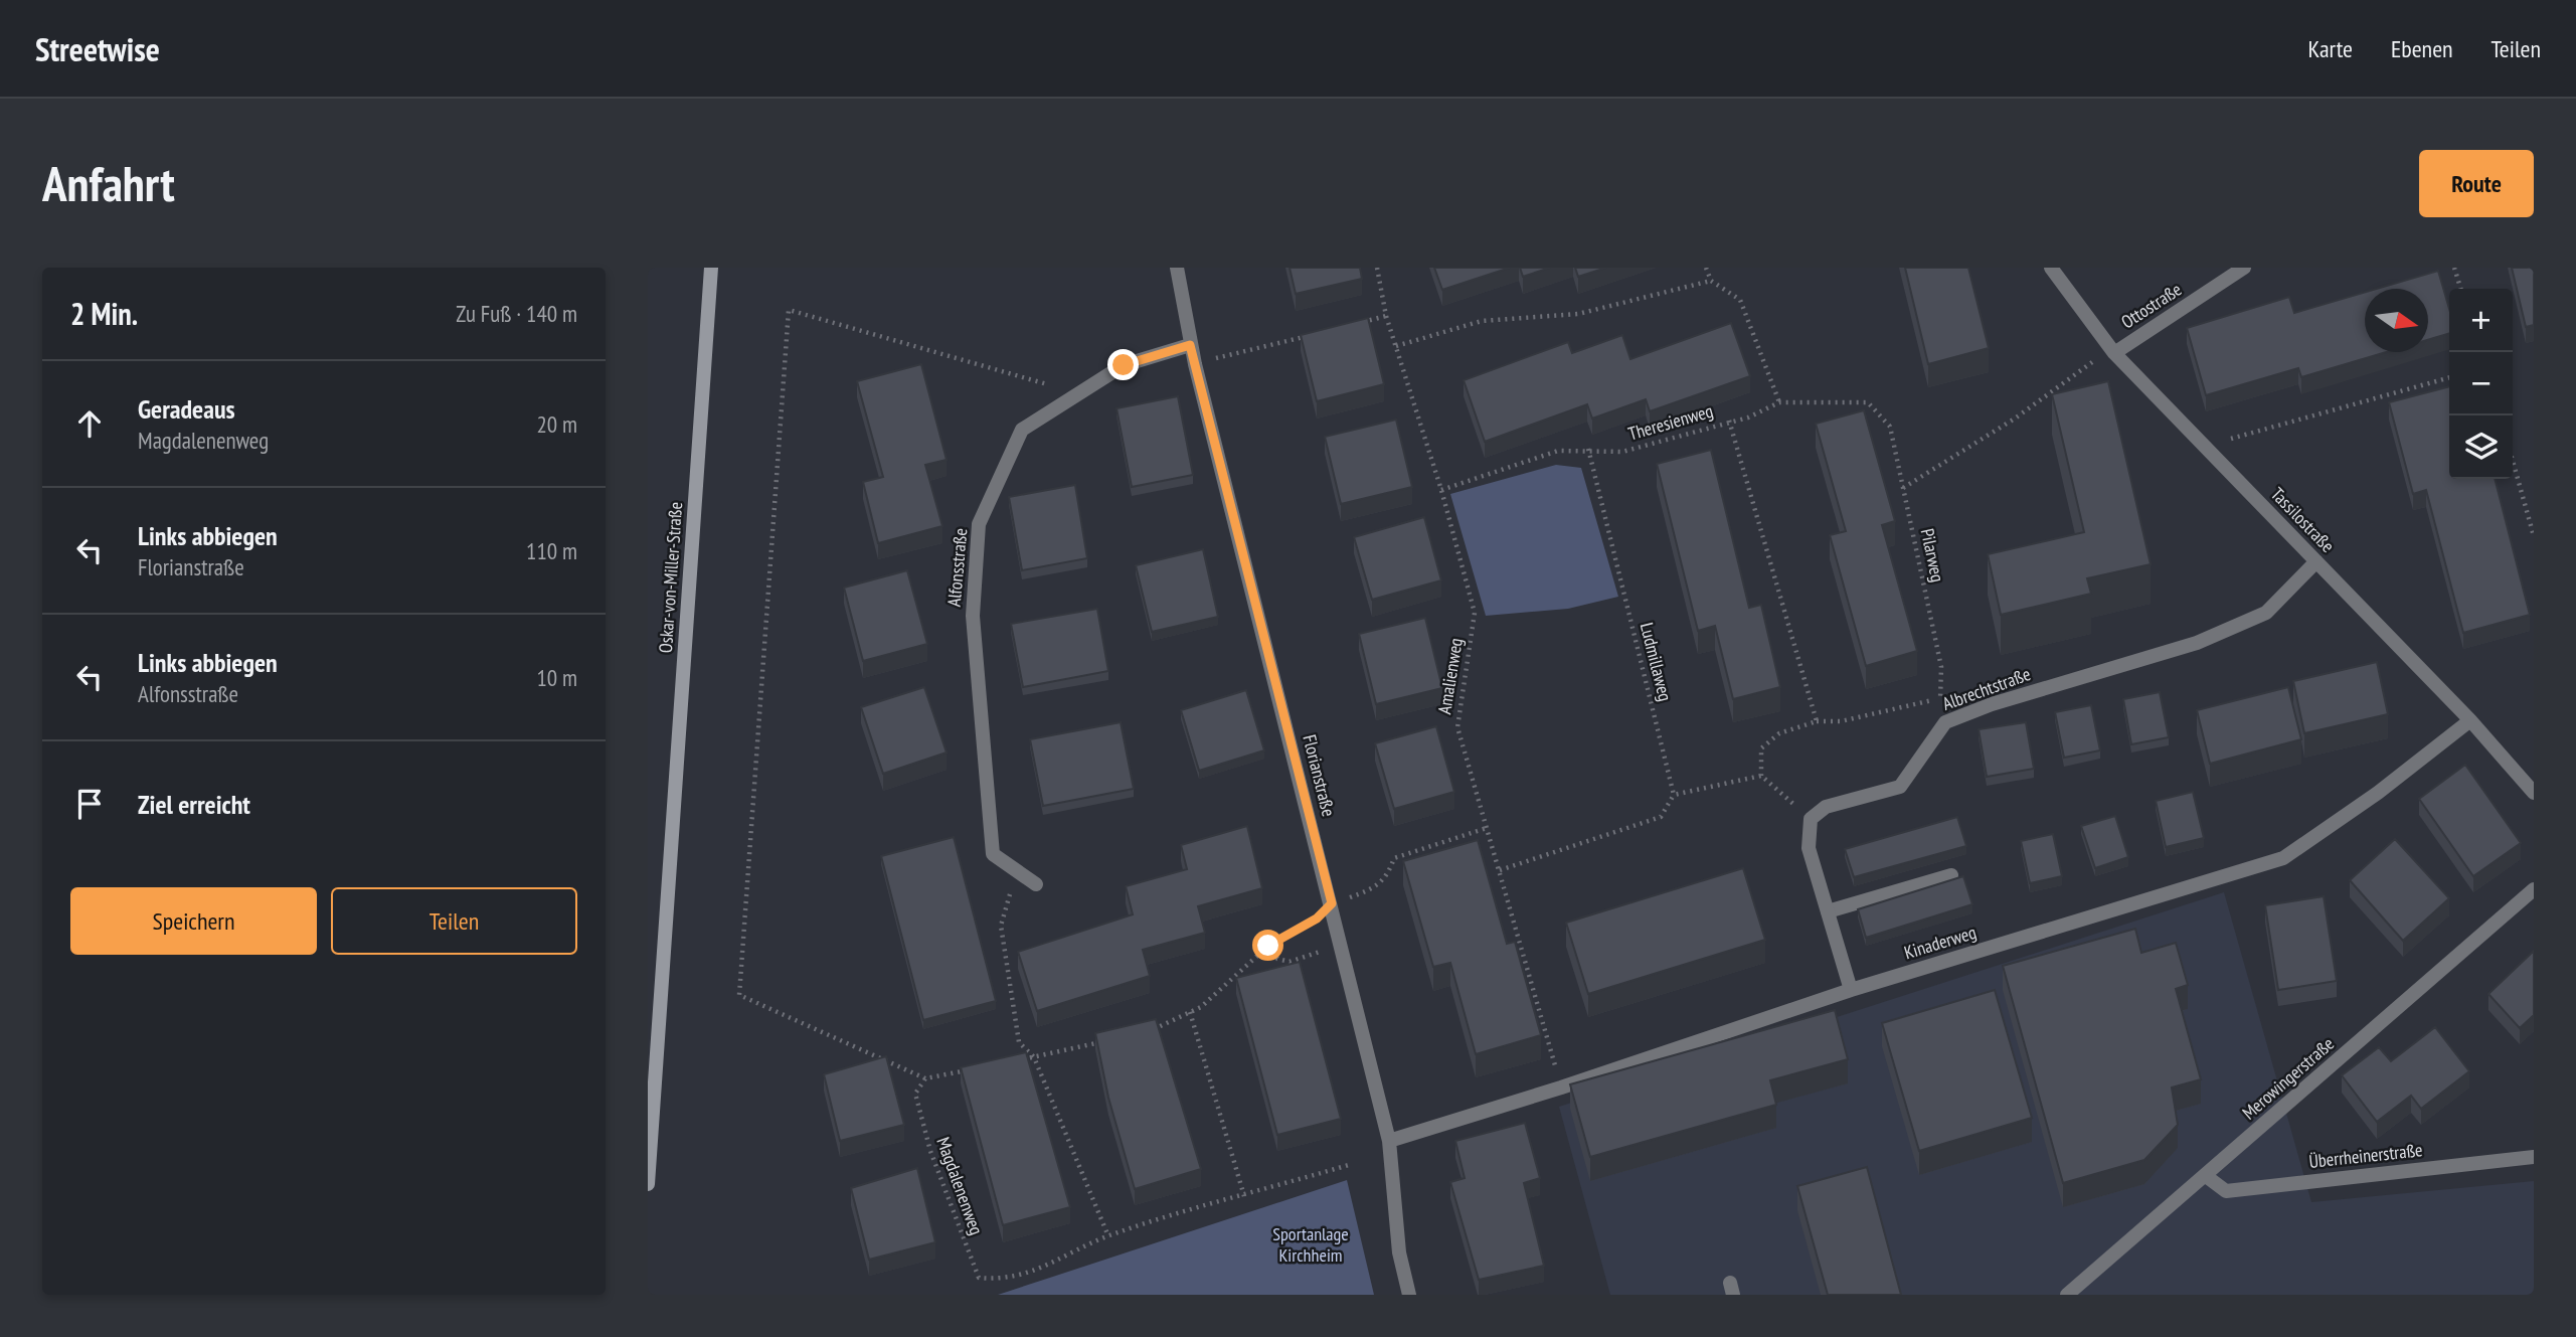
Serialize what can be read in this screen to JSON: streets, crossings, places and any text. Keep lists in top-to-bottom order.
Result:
{
  "streets": {
    "main road": ["Oskar-von-Miller-Straße"],
    "street": [
      "Ottostraße",
      "Tassilostraße",
      "Alfonsstraße",
      "Albrechtstraße",
      "Florianstraße",
      "Kinaderweg",
      "Merowingerstraße",
      "Überrheinerstraße"
    ],
    "path": [
      "Theresienweg",
      "Pilarweg",
      "Ludmillaweg",
      "Amalienweg",
      "Magdalenenweg"
    ]
  },
  "crossings": [
    ["Ottostraße", "Tassilostraße"],
    ["Theresienweg", "Pilarweg"],
    ["Theresienweg", "Ludmillaweg"],
    ["Theresienweg", "Amalienweg"],
    ["Tassilostraße", "Albrechtstraße"],
    ["Tassilostraße", "Kinaderweg"],
    ["Pilarweg", "Albrechtstraße"],
    ["Alfonsstraße", "Florianstraße"],
    ["Amalienweg", "Kinaderweg"],
    ["Florianstraße", "Kinaderweg"],
    ["Merowingerstraße", "Überrheinerstraße"]
  ],
  "parks": ["Sportanlage Kirchheim"],
  "north": "right",
  "page": {
    "header": "Streetwise",
    "nav": ["Karte", "Ebenen", "Teilen"],
    "buttons": [
      "Route",
      ["Speichern", "Teilen"]
    ],
    "title": "Anfahrt",
    "heading": ["2 Min.", "Zu Fuß · 140 m"],
    "map_buttons": ["+", "−"],
    "list": [
      ["Geradeaus", "Magdalenenweg", "20 m"],
      ["Links abbiegen", "Florianstraße", "110 m"],
      ["Links abbiegen", "Alfonsstraße", "10 m"],
      "Ziel erreicht"
    ]
  }
}
